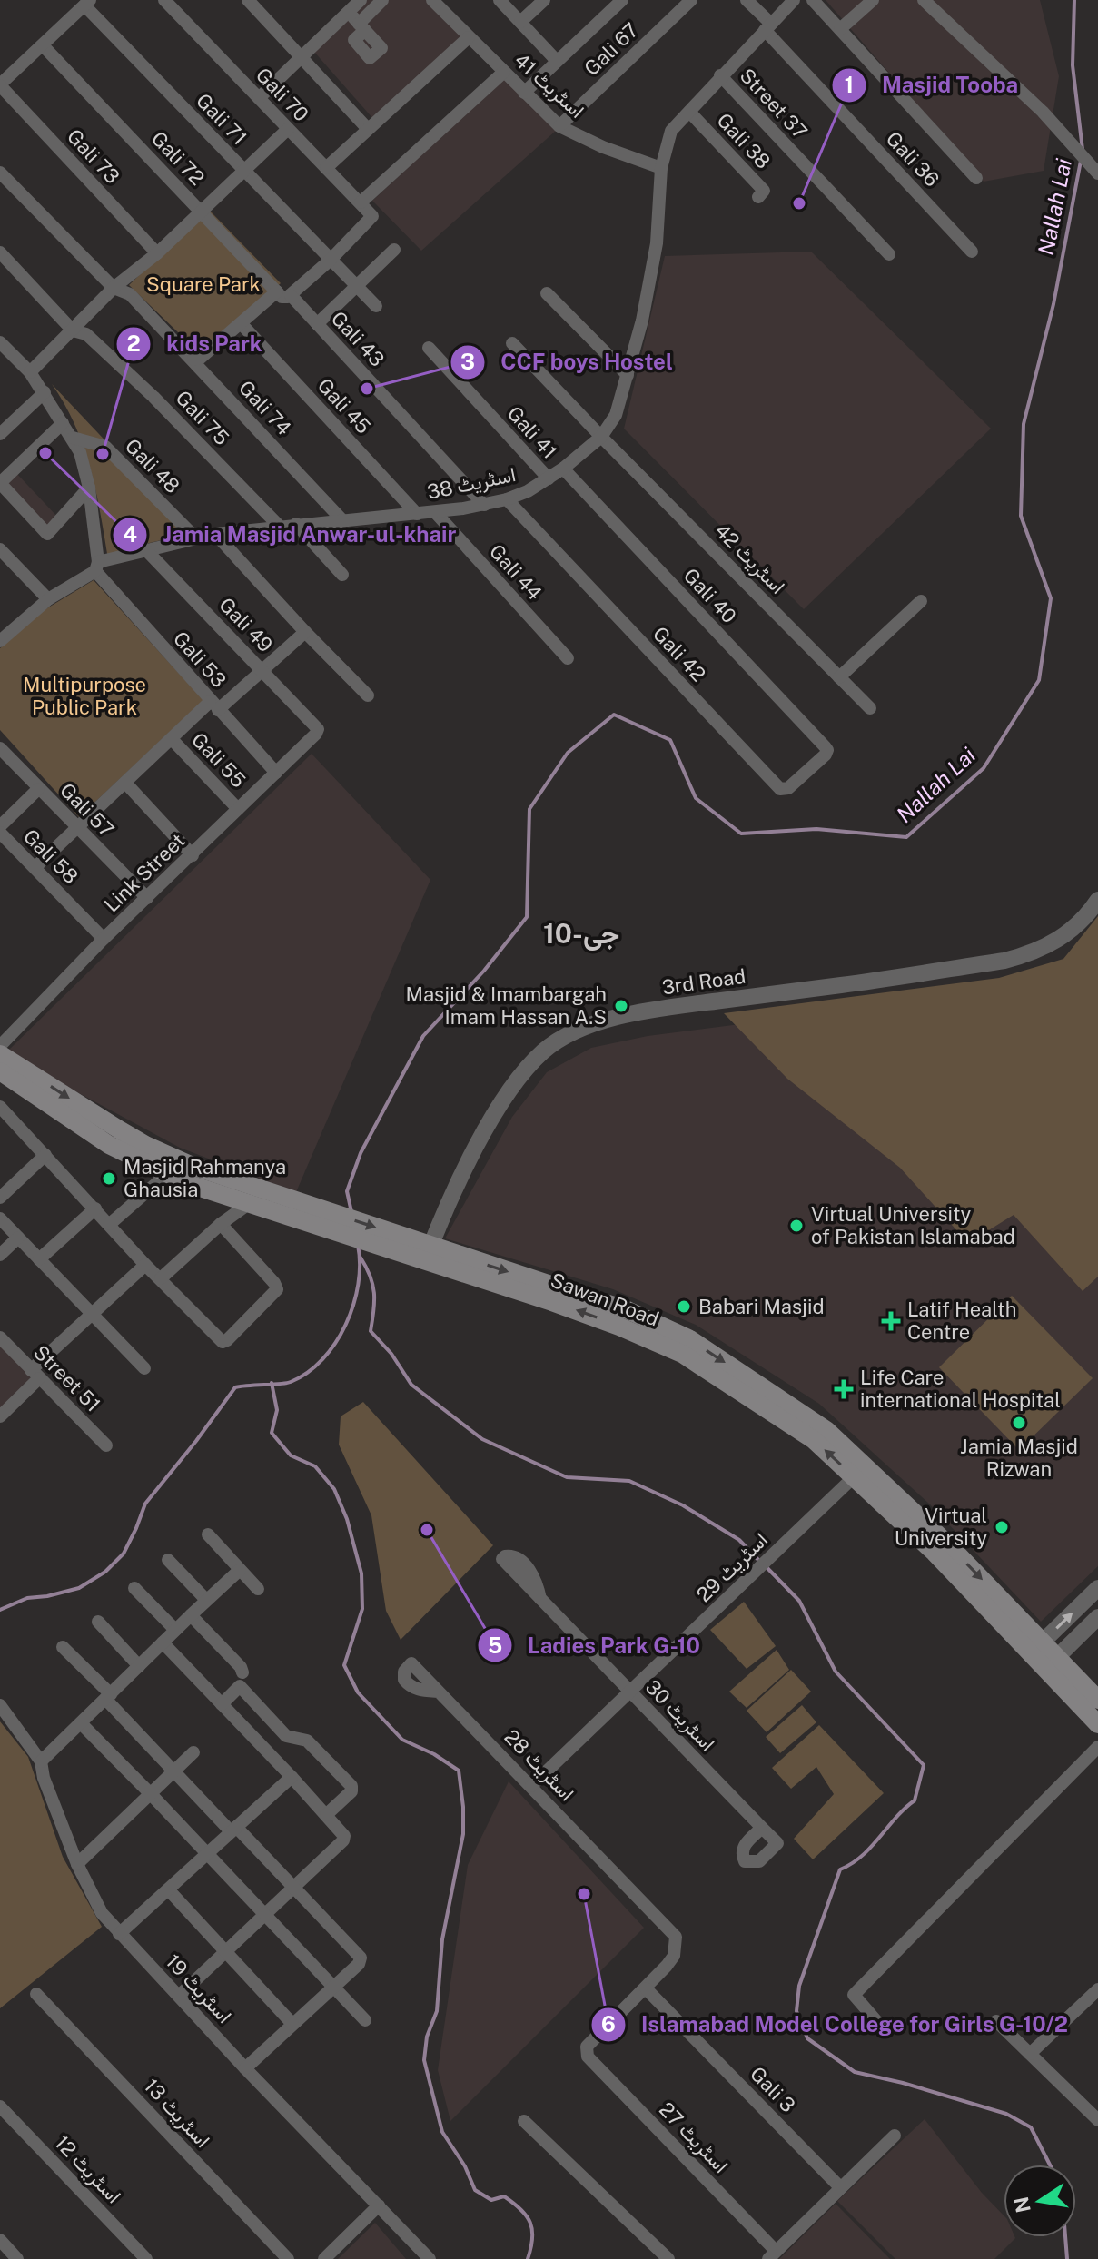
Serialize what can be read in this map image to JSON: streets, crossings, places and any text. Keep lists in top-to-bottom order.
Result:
{
  "streets": {
    "main road": ["Sawan Road"],
    "street": [
      "Gali 67",
      "اسٹریٹ 41",
      "Gali 70",
      "Street 37",
      "Gali 71",
      "Gali 38",
      "Gali 73",
      "Gali 72",
      "Gali 36",
      "Gali 43",
      "Gali 45",
      "Gali 74",
      "Gali 75",
      "Gali 41",
      "Gali 48",
      "اسٹریٹ 38",
      "اسٹریٹ 42",
      "Gali 44",
      "Gali 40",
      "Gali 49",
      "Gali 42",
      "Gali 53",
      "Gali 55",
      "Gali 57",
      "Gali 58",
      "Link Street",
      "3rd Road",
      "Street 51",
      "اسٹریٹ 29",
      "اسٹریٹ 30",
      "اسٹریٹ 28",
      "اسٹریٹ 19",
      "Gali 3",
      "اسٹریٹ 13",
      "اسٹریٹ 27",
      "اسٹریٹ 12"
    ]
  },
  "crossings": [
    ["Gali 67", "اسٹریٹ 41"],
    ["اسٹریٹ 41", "اسٹریٹ 38"],
    ["Gali 70", "Gali 71"],
    ["Street 37", "اسٹریٹ 38"],
    ["Gali 38", "اسٹریٹ 38"],
    ["Gali 72", "Gali 43"],
    ["Gali 36", "اسٹریٹ 38"],
    ["Gali 43", "اسٹریٹ 38"],
    ["Gali 45", "اسٹریٹ 38"],
    ["Gali 74", "اسٹریٹ 38"],
    ["Gali 75", "اسٹریٹ 38"],
    ["Gali 41", "اسٹریٹ 38"],
    ["Gali 48", "اسٹریٹ 38"],
    ["اسٹریٹ 38", "اسٹریٹ 42"],
    ["اسٹریٹ 38", "Gali 44"],
    ["اسٹریٹ 38", "Gali 40"],
    ["اسٹریٹ 38", "Gali 49"],
    ["اسٹریٹ 38", "Gali 42"],
    ["اسٹریٹ 38", "Gali 53"],
    ["Gali 40", "Gali 42"],
    ["Gali 49", "Link Street"],
    ["Gali 53", "Link Street"],
    ["Gali 55", "Link Street"],
    ["Gali 57", "Link Street"],
    ["Gali 58", "Link Street"],
    ["3rd Road", "Sawan Road"],
    ["Sawan Road", "اسٹریٹ 29"],
    ["اسٹریٹ 29", "اسٹریٹ 30"],
    ["اسٹریٹ 29", "اسٹریٹ 28"],
    ["اسٹریٹ 28", "Gali 3"],
    ["اسٹریٹ 28", "اسٹریٹ 27"],
    ["Gali 3", "اسٹریٹ 27"]
  ],
  "districts": ["جی-10"],
  "water": ["Nallah Lai"],
  "parks": ["Square Park", "Multipurpose Public Park"],
  "places": {
    "other": [
      "Masjid Tooba",
      "CCF boys Hostel",
      "Jamia Masjid Anwar-ul-khair",
      "kids Park",
      "Masjid & Imambargah Imam Hassan A.S",
      "Masjid Rahmanya Ghausia",
      "Virtual University of Pakistan Islamabad",
      "Babari Masjid",
      "Jamia Masjid Rizwan",
      "Virtual University",
      "Ladies Park G-10",
      "Islamabad Model College for Girls G-10/2"
    ],
    "health": ["Latif Health Centre", "Life Care international Hospital"]
  },
  "north": "left"
}
